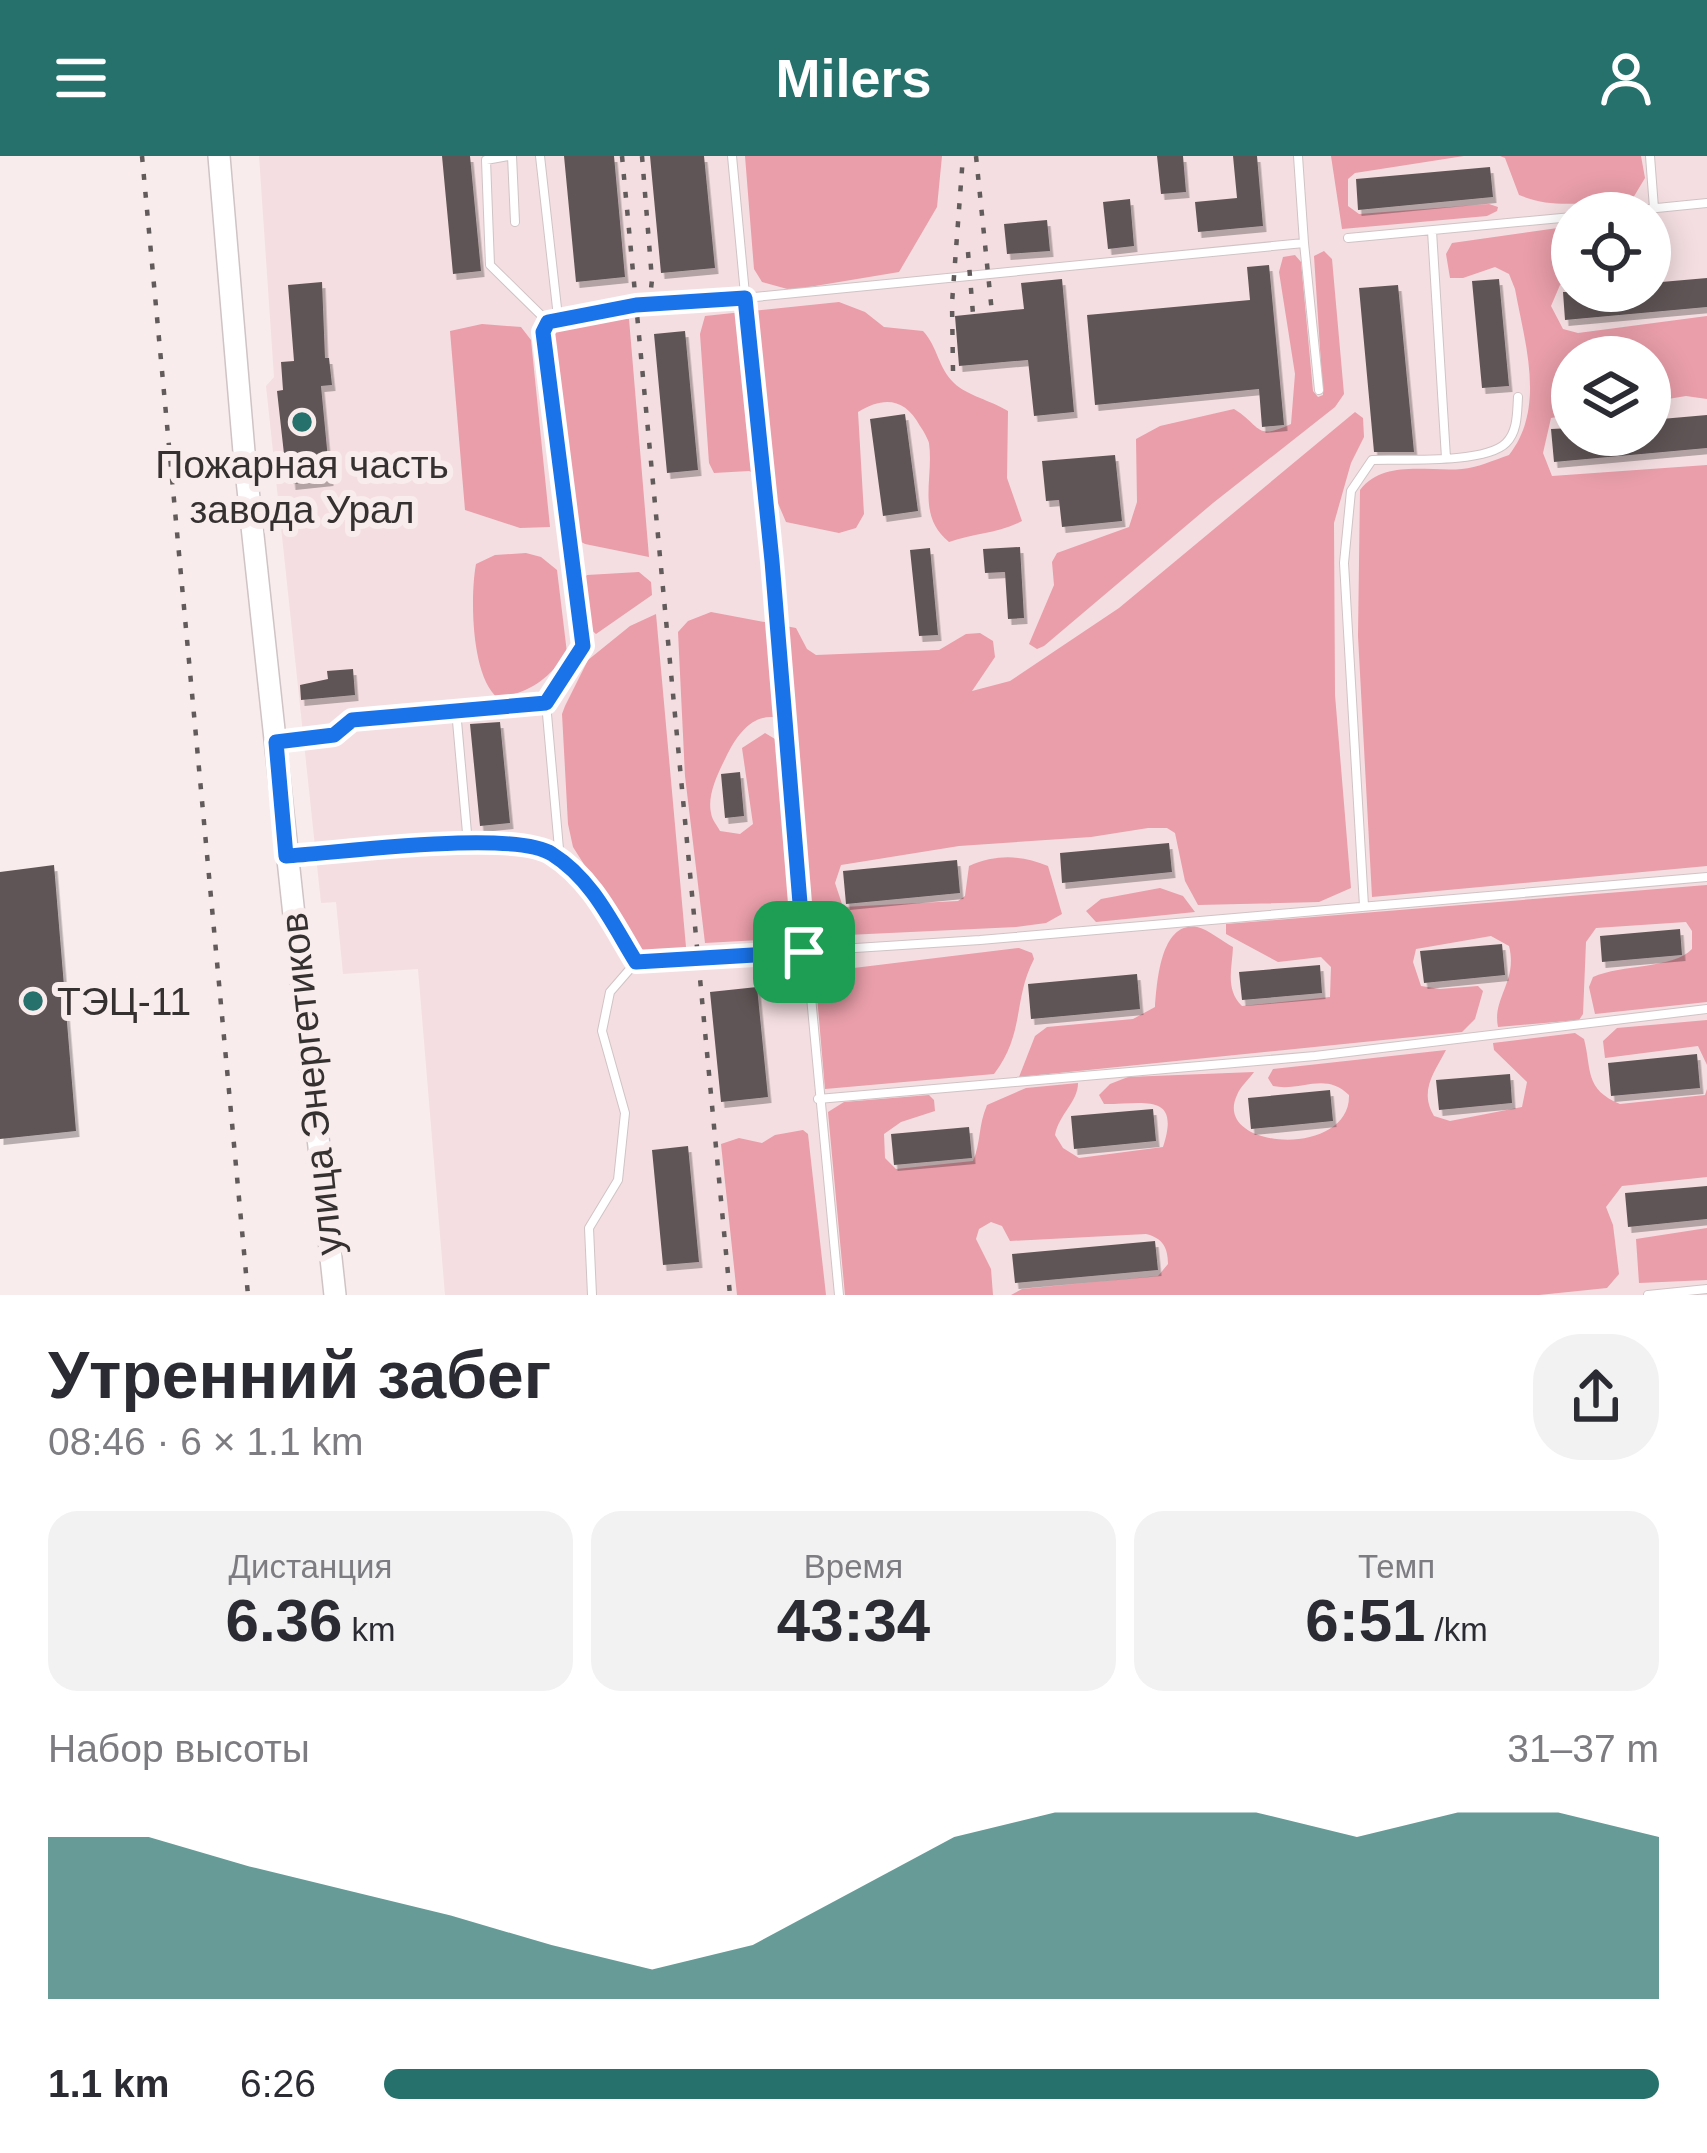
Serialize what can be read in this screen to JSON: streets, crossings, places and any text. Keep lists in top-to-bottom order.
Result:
{
  "streets": {
    "street": ["улица Энергетиков"]
  },
  "places": ["Пожарная часть завода Урал", "ТЭЦ-11"],
  "page": {
    "header": "Milers",
    "heading": ["Утренний забег", "08:46 · 6 × 1.1 km"],
    "stats": [
      ["Дистанция", "6.36 km"],
      ["Время", "43:34"],
      ["Темп", "6:51 /km"]
    ],
    "chart": ["Набор высоты", "31–37 m"],
    "list": [
      {
        "name": "1.1 km",
        "note": "6:26"
      }
    ]
  }
}
